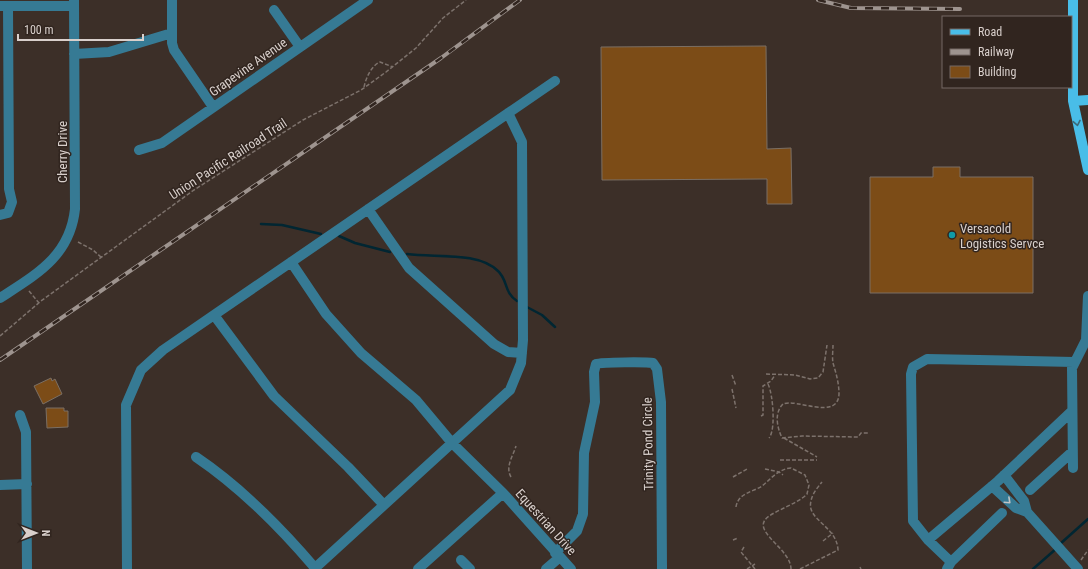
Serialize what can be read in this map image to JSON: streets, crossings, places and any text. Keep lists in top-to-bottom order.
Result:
{
  "streets": {
    "street": [
      "Grapevine Avenue",
      "Cherry Drive",
      "Trinity Pond Circle",
      "Equestrian Drive"
    ],
    "path": ["Union Pacific Railroad Trail"]
  },
  "crossings": [
    ["Trinity Pond Circle", "Equestrian Drive"]
  ],
  "places": ["Versacold Logistics Servce"],
  "legend": ["Road", "Railway", "Building"],
  "scale_bar": "100 m",
  "north": "right"
}
